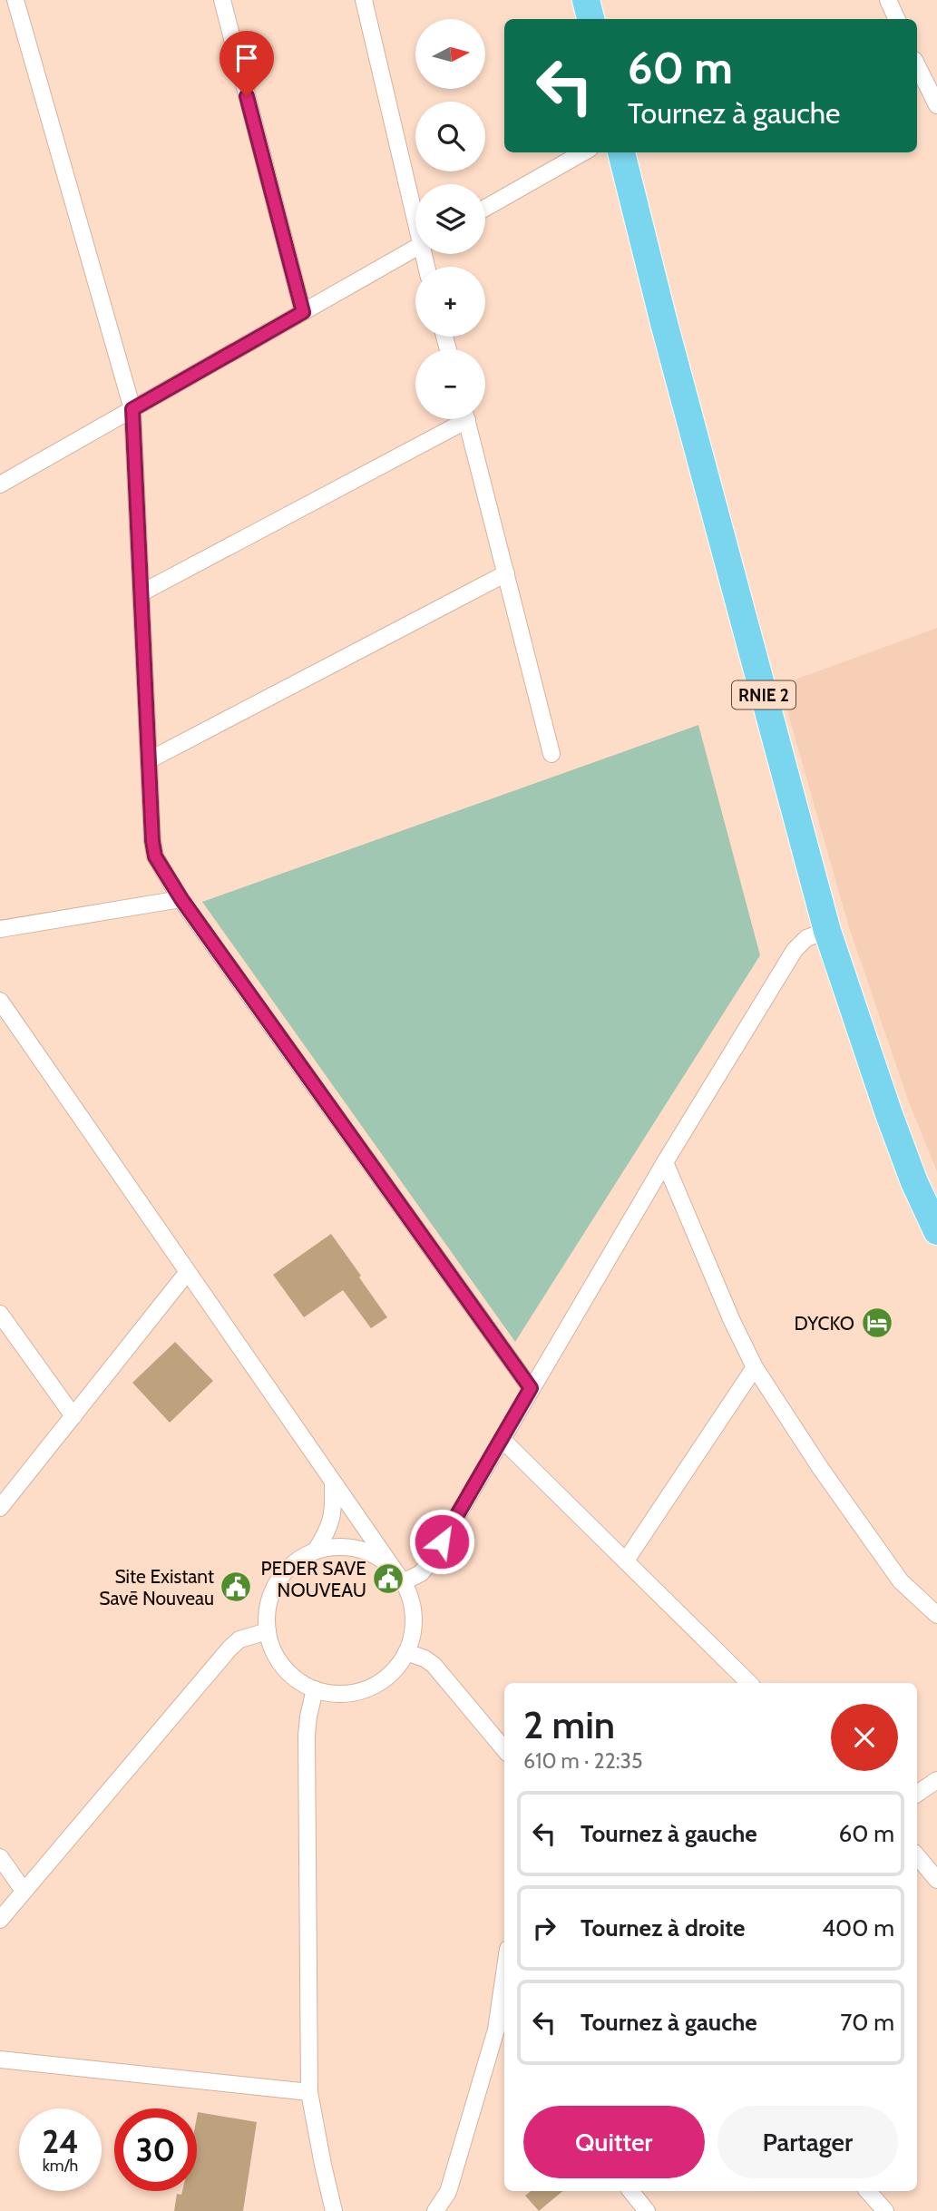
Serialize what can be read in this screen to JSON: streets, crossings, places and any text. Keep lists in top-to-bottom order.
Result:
{
  "streets": {
    "main road": ["RNIE 2"]
  },
  "places": {
    "hotel": ["DYCKO"],
    "public building": ["PEDER SAVE NOUVEAU", "Site Existant Savē Nouveau"]
  },
  "north": "right",
  "page": {
    "map_buttons": ["+", "−"],
    "turn": ["60 m", "Tournez à gauche"],
    "heading": ["2 min", "610 m · 22:35"],
    "list": [
      {
        "name": "Tournez à gauche",
        "value": "60 m"
      },
      {
        "name": "Tournez à droite",
        "value": "400 m"
      },
      {
        "name": "Tournez à gauche",
        "value": "70 m"
      }
    ],
    "buttons": ["Quitter", "Partager"],
    "speed": "24 km/h",
    "limit": "30"
  }
}
